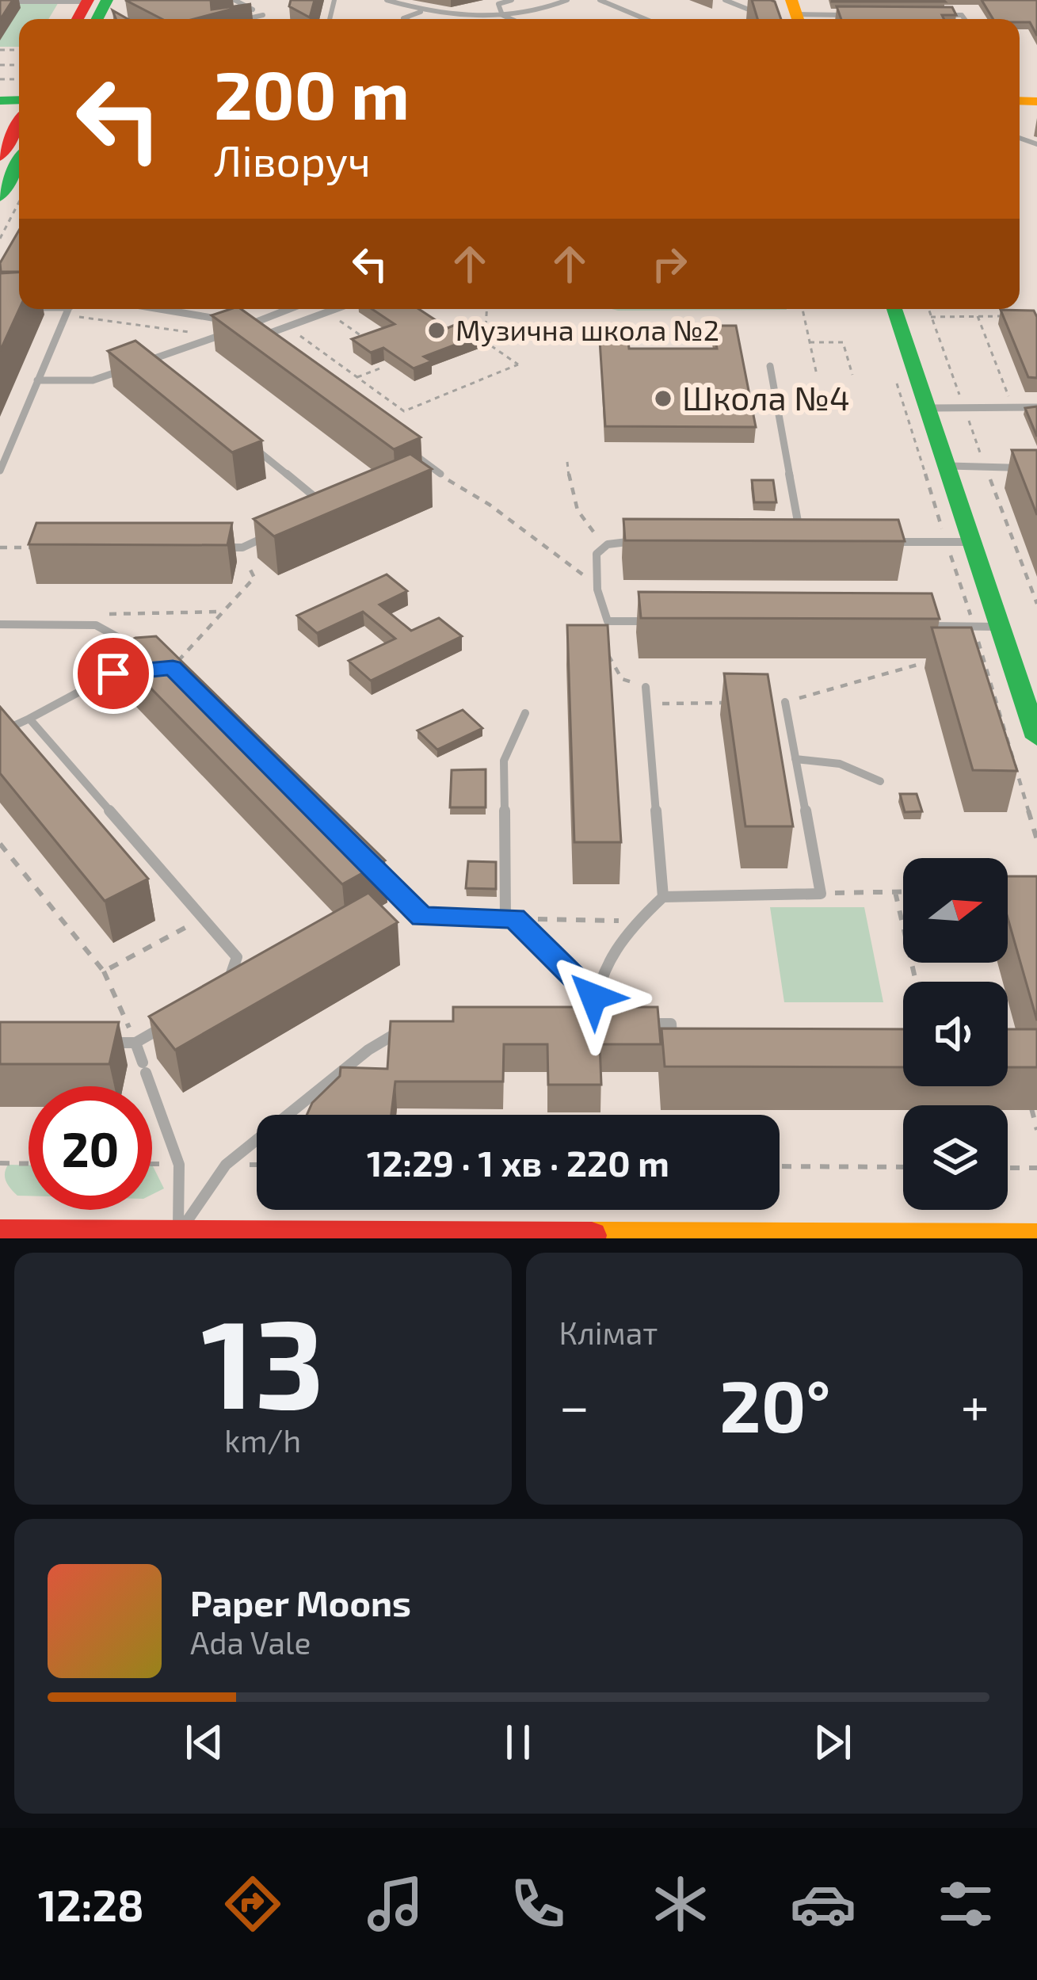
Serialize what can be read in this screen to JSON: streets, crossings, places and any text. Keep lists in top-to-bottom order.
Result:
{
  "places": ["Музична школа №2", "Школа №4"],
  "north": "right",
  "page": {
    "turn": ["200 m", "Ліворуч"],
    "limit": "20",
    "trip": "12:29 · 1 хв · 220 m",
    "tile": [
      ["13", "km/h"],
      "Клімат"
    ],
    "heat": ["−", "20°", "+"],
    "song": ["Paper Moons", "Ada Vale"],
    "tabs": "12:28"
  }
}
